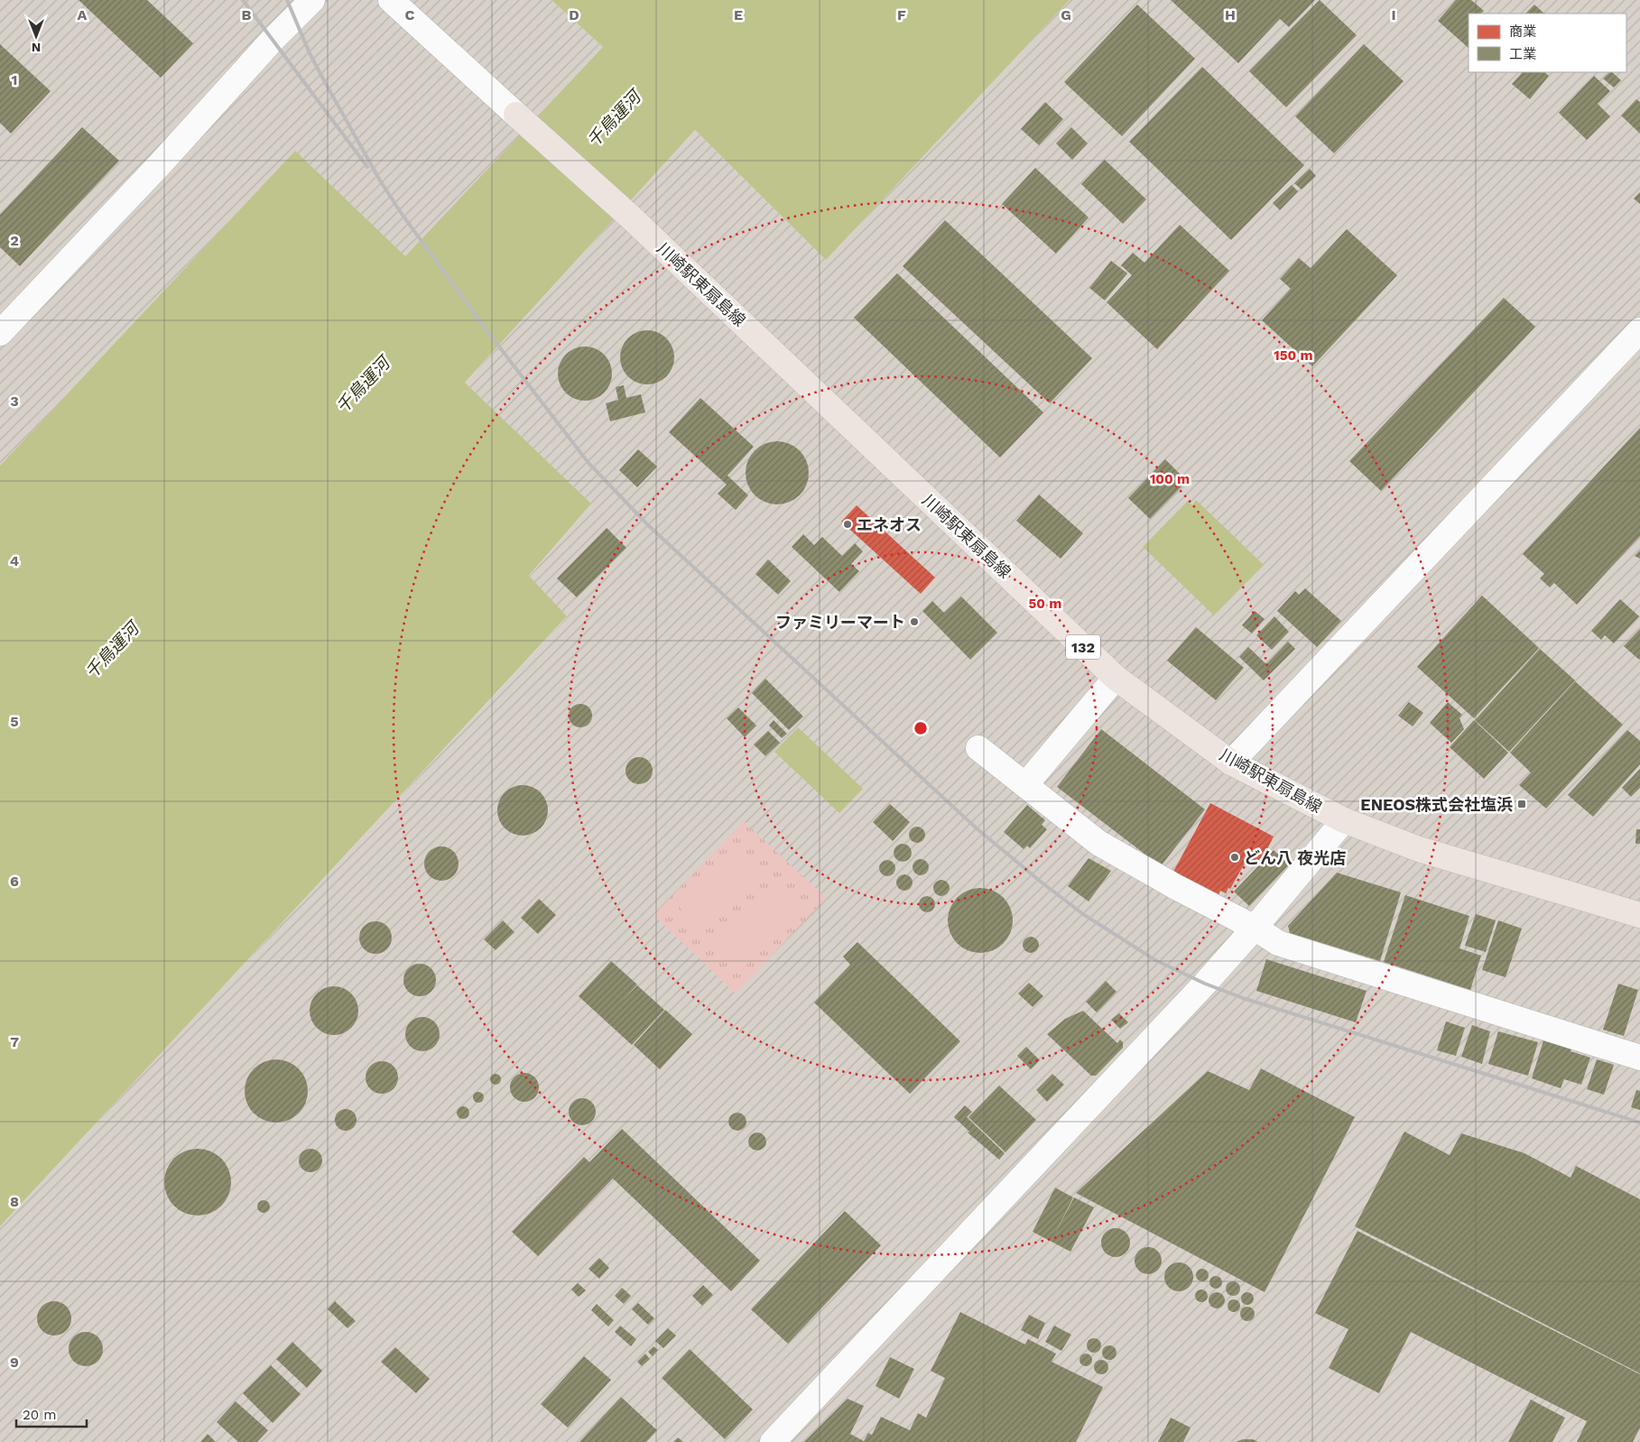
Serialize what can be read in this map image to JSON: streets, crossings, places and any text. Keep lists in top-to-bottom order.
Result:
{
  "streets": {
    "highway": ["川崎駅東扇島線", "132"]
  },
  "water": ["千鳥運河"],
  "places": {
    "other": ["エネオス", "ファミリーマート", "どん八 夜光店"],
    "transit": ["ENEOS株式会社塩浜"]
  },
  "legend": ["商業", "工業"],
  "scale_bar": "20 m",
  "north": "bottom",
  "grid": {
    "columns": [
      "A",
      "B",
      "C",
      "D",
      "E",
      "F",
      "G",
      "H",
      "I"
    ],
    "rows": [
      "1",
      "2",
      "3",
      "4",
      "5",
      "6",
      "7",
      "8",
      "9"
    ]
  },
  "rings": ["150 m", "100 m", "50 m"]
}
